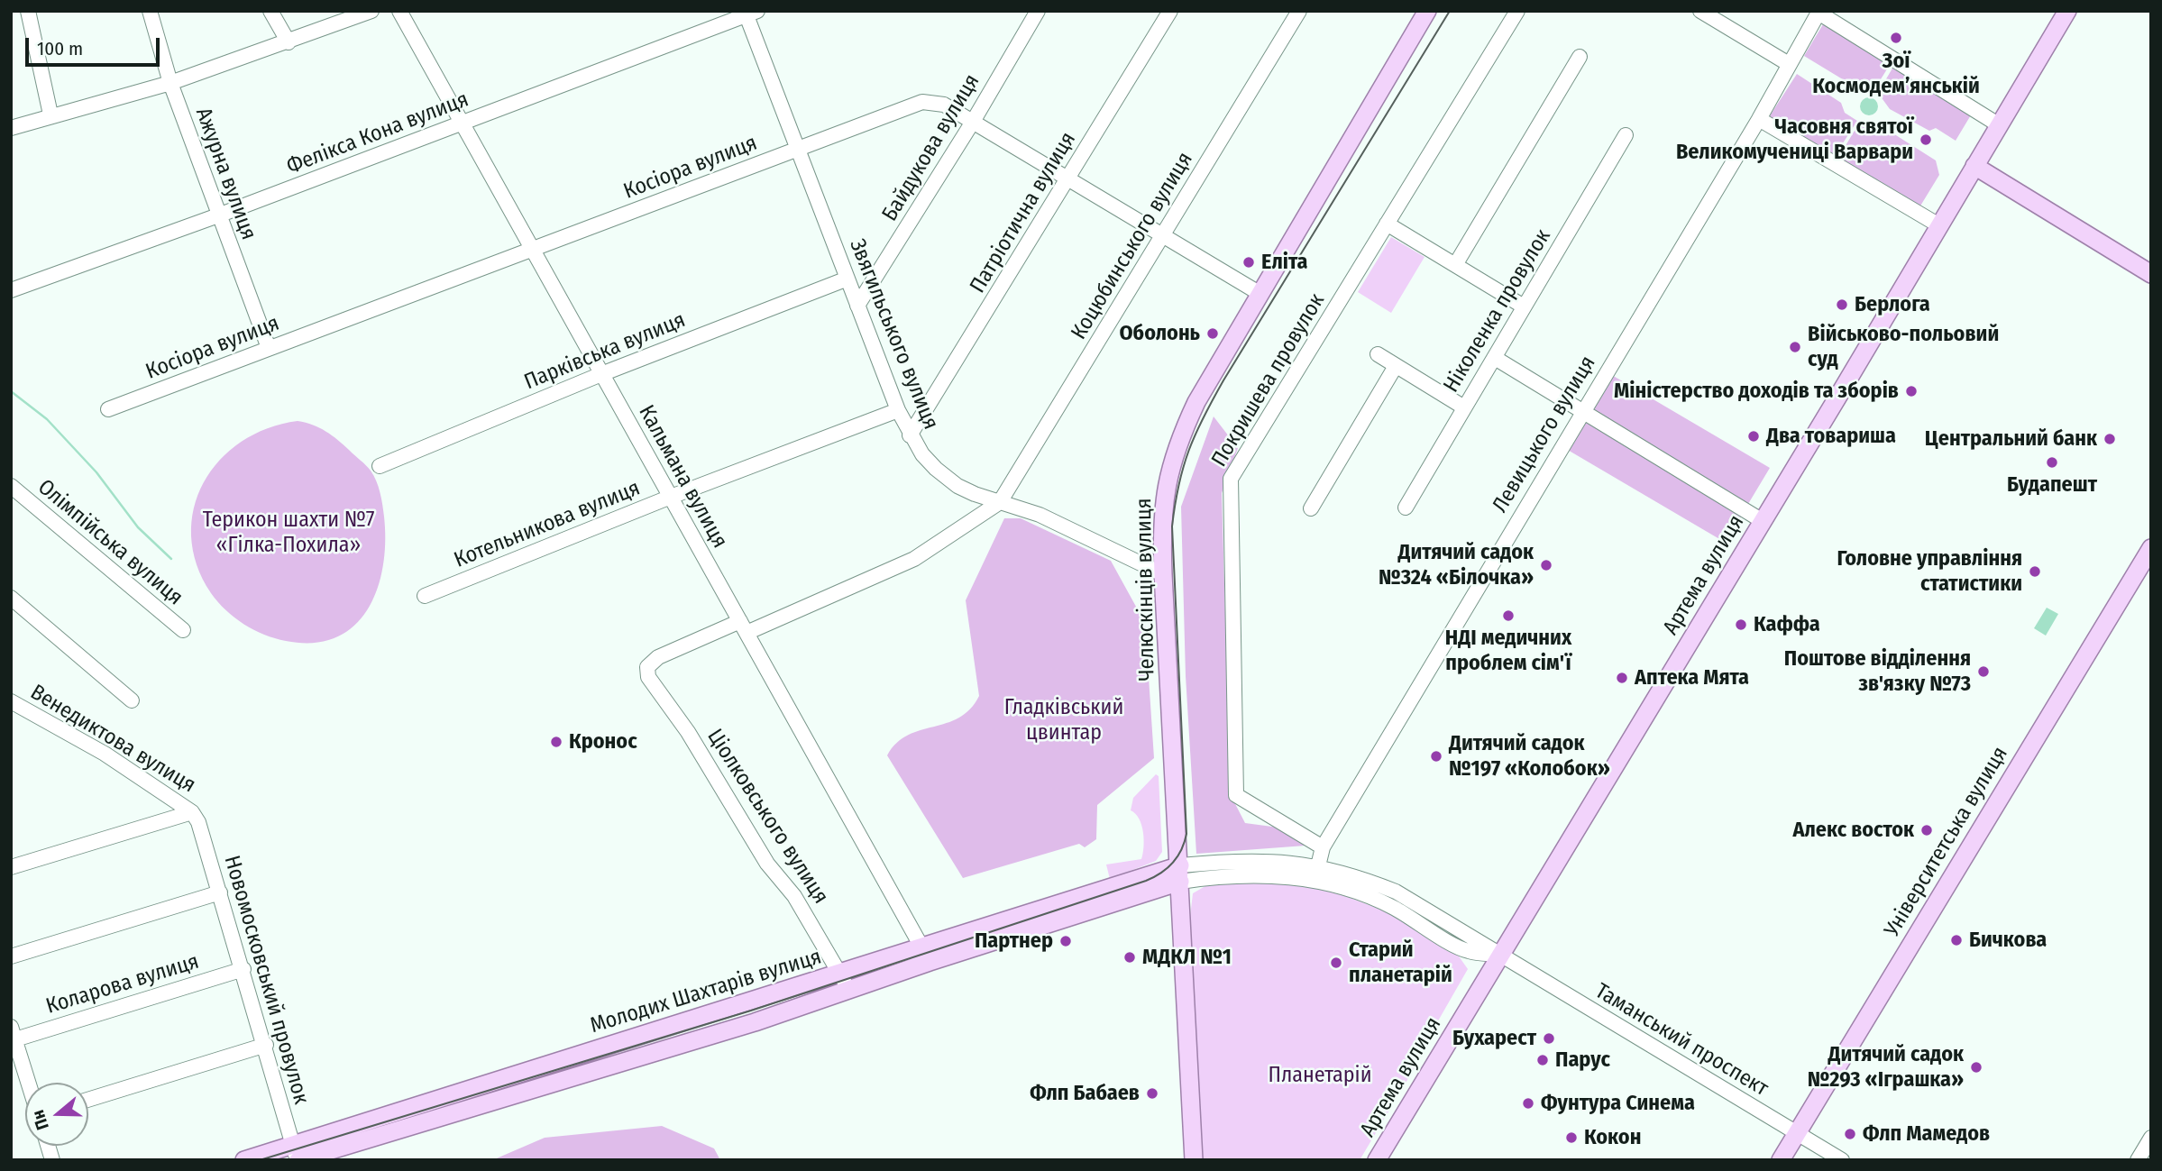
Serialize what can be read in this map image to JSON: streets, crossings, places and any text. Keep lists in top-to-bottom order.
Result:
{
  "streets": {
    "main road": [
      "Артема вулиця",
      "Челюскінців вулиця",
      "Університетська вулиця",
      "Молодих Шахтарів вулиця"
    ],
    "street": [
      "Фелікса Кона вулиця",
      "Байдукова вулиця",
      "Косіора вулиця",
      "Ажурна вулиця",
      "Патріотична вулиця",
      "Коцюбинського вулиця",
      "Ніколенка провулок",
      "Звягильського вулиця",
      "Парківська вулиця",
      "Покришева провулок",
      "Левицького вулиця",
      "Кальмана вулиця",
      "Котельникова вулиця",
      "Олімпійська вулиця",
      "Венедиктова вулиця",
      "Ціолковського вулиця",
      "Новомосковський провулок",
      "Коларова вулиця",
      "Таманський проспект"
    ]
  },
  "crossings": [
    ["Фелікса Кона вулиця", "Ажурна вулиця"],
    ["Фелікса Кона вулиця", "Звягильського вулиця"],
    ["Фелікса Кона вулиця", "Кальмана вулиця"],
    ["Байдукова вулиця", "Косіора вулиця"],
    ["Байдукова вулиця", "Звягильського вулиця"],
    ["Косіора вулиця", "Ажурна вулиця"],
    ["Косіора вулиця", "Патріотична вулиця"],
    ["Косіора вулиця", "Коцюбинського вулиця"],
    ["Косіора вулиця", "Звягильського вулиця"],
    ["Косіора вулиця", "Кальмана вулиця"],
    ["Косіора вулиця", "Челюскінців вулиця"],
    ["Патріотична вулиця", "Звягильського вулиця"],
    ["Коцюбинського вулиця", "Звягильського вулиця"],
    ["Звягильського вулиця", "Парківська вулиця"],
    ["Звягильського вулиця", "Котельникова вулиця"],
    ["Звягильського вулиця", "Челюскінців вулиця"],
    ["Парківська вулиця", "Кальмана вулиця"],
    ["Покришева провулок", "Левицького вулиця"],
    ["Левицького вулиця", "Таманський проспект"],
    ["Кальмана вулиця", "Котельникова вулиця"],
    ["Кальмана вулиця", "Ціолковського вулиця"],
    ["Кальмана вулиця", "Молодих Шахтарів вулиця"],
    ["Артема вулиця", "Таманський проспект"],
    ["Челюскінців вулиця", "Молодих Шахтарів вулиця"],
    ["Челюскінців вулиця", "Таманський проспект"],
    ["Венедиктова вулиця", "Новомосковський провулок"],
    ["Ціолковського вулиця", "Молодих Шахтарів вулиця"],
    ["Університетська вулиця", "Таманський проспект"],
    ["Новомосковський провулок", "Коларова вулиця"],
    ["Новомосковський провулок", "Молодих Шахтарів вулиця"],
    ["Молодих Шахтарів вулиця", "Таманський проспект"]
  ],
  "parks": ["Терикон шахти №7 «Гілка-Похила»", "Гладківський цвинтар", "Планетарій"],
  "places": [
    "Зої Космодем’янській",
    "Часовня святої Великомучениці Варвари",
    "Еліта",
    "Берлога",
    "Оболонь",
    "Військово-польовий суд",
    "Міністерство доходів та зборів",
    "Два товариша",
    "Центральний банк",
    "Будапешт",
    "Дитячий садок №324 «Білочка»",
    "Головне управління статистики",
    "НДІ медичних проблем сім'ї",
    "Каффа",
    "Поштове відділення зв'язку №73",
    "Аптека Мята",
    "Кронос",
    "Дитячий садок №197 «Колобок»",
    "Алекс восток",
    "Бичкова",
    "Партнер",
    "МДКЛ №1",
    "Старий планетарій",
    "Бухарест",
    "Парус",
    "Дитячий садок №293 «Іграшка»",
    "Флп Бабаев",
    "Фунтура Синема",
    "Флп Мамедов",
    "Кокон"
  ],
  "scale_bar": "100 m",
  "north": "left"
}
